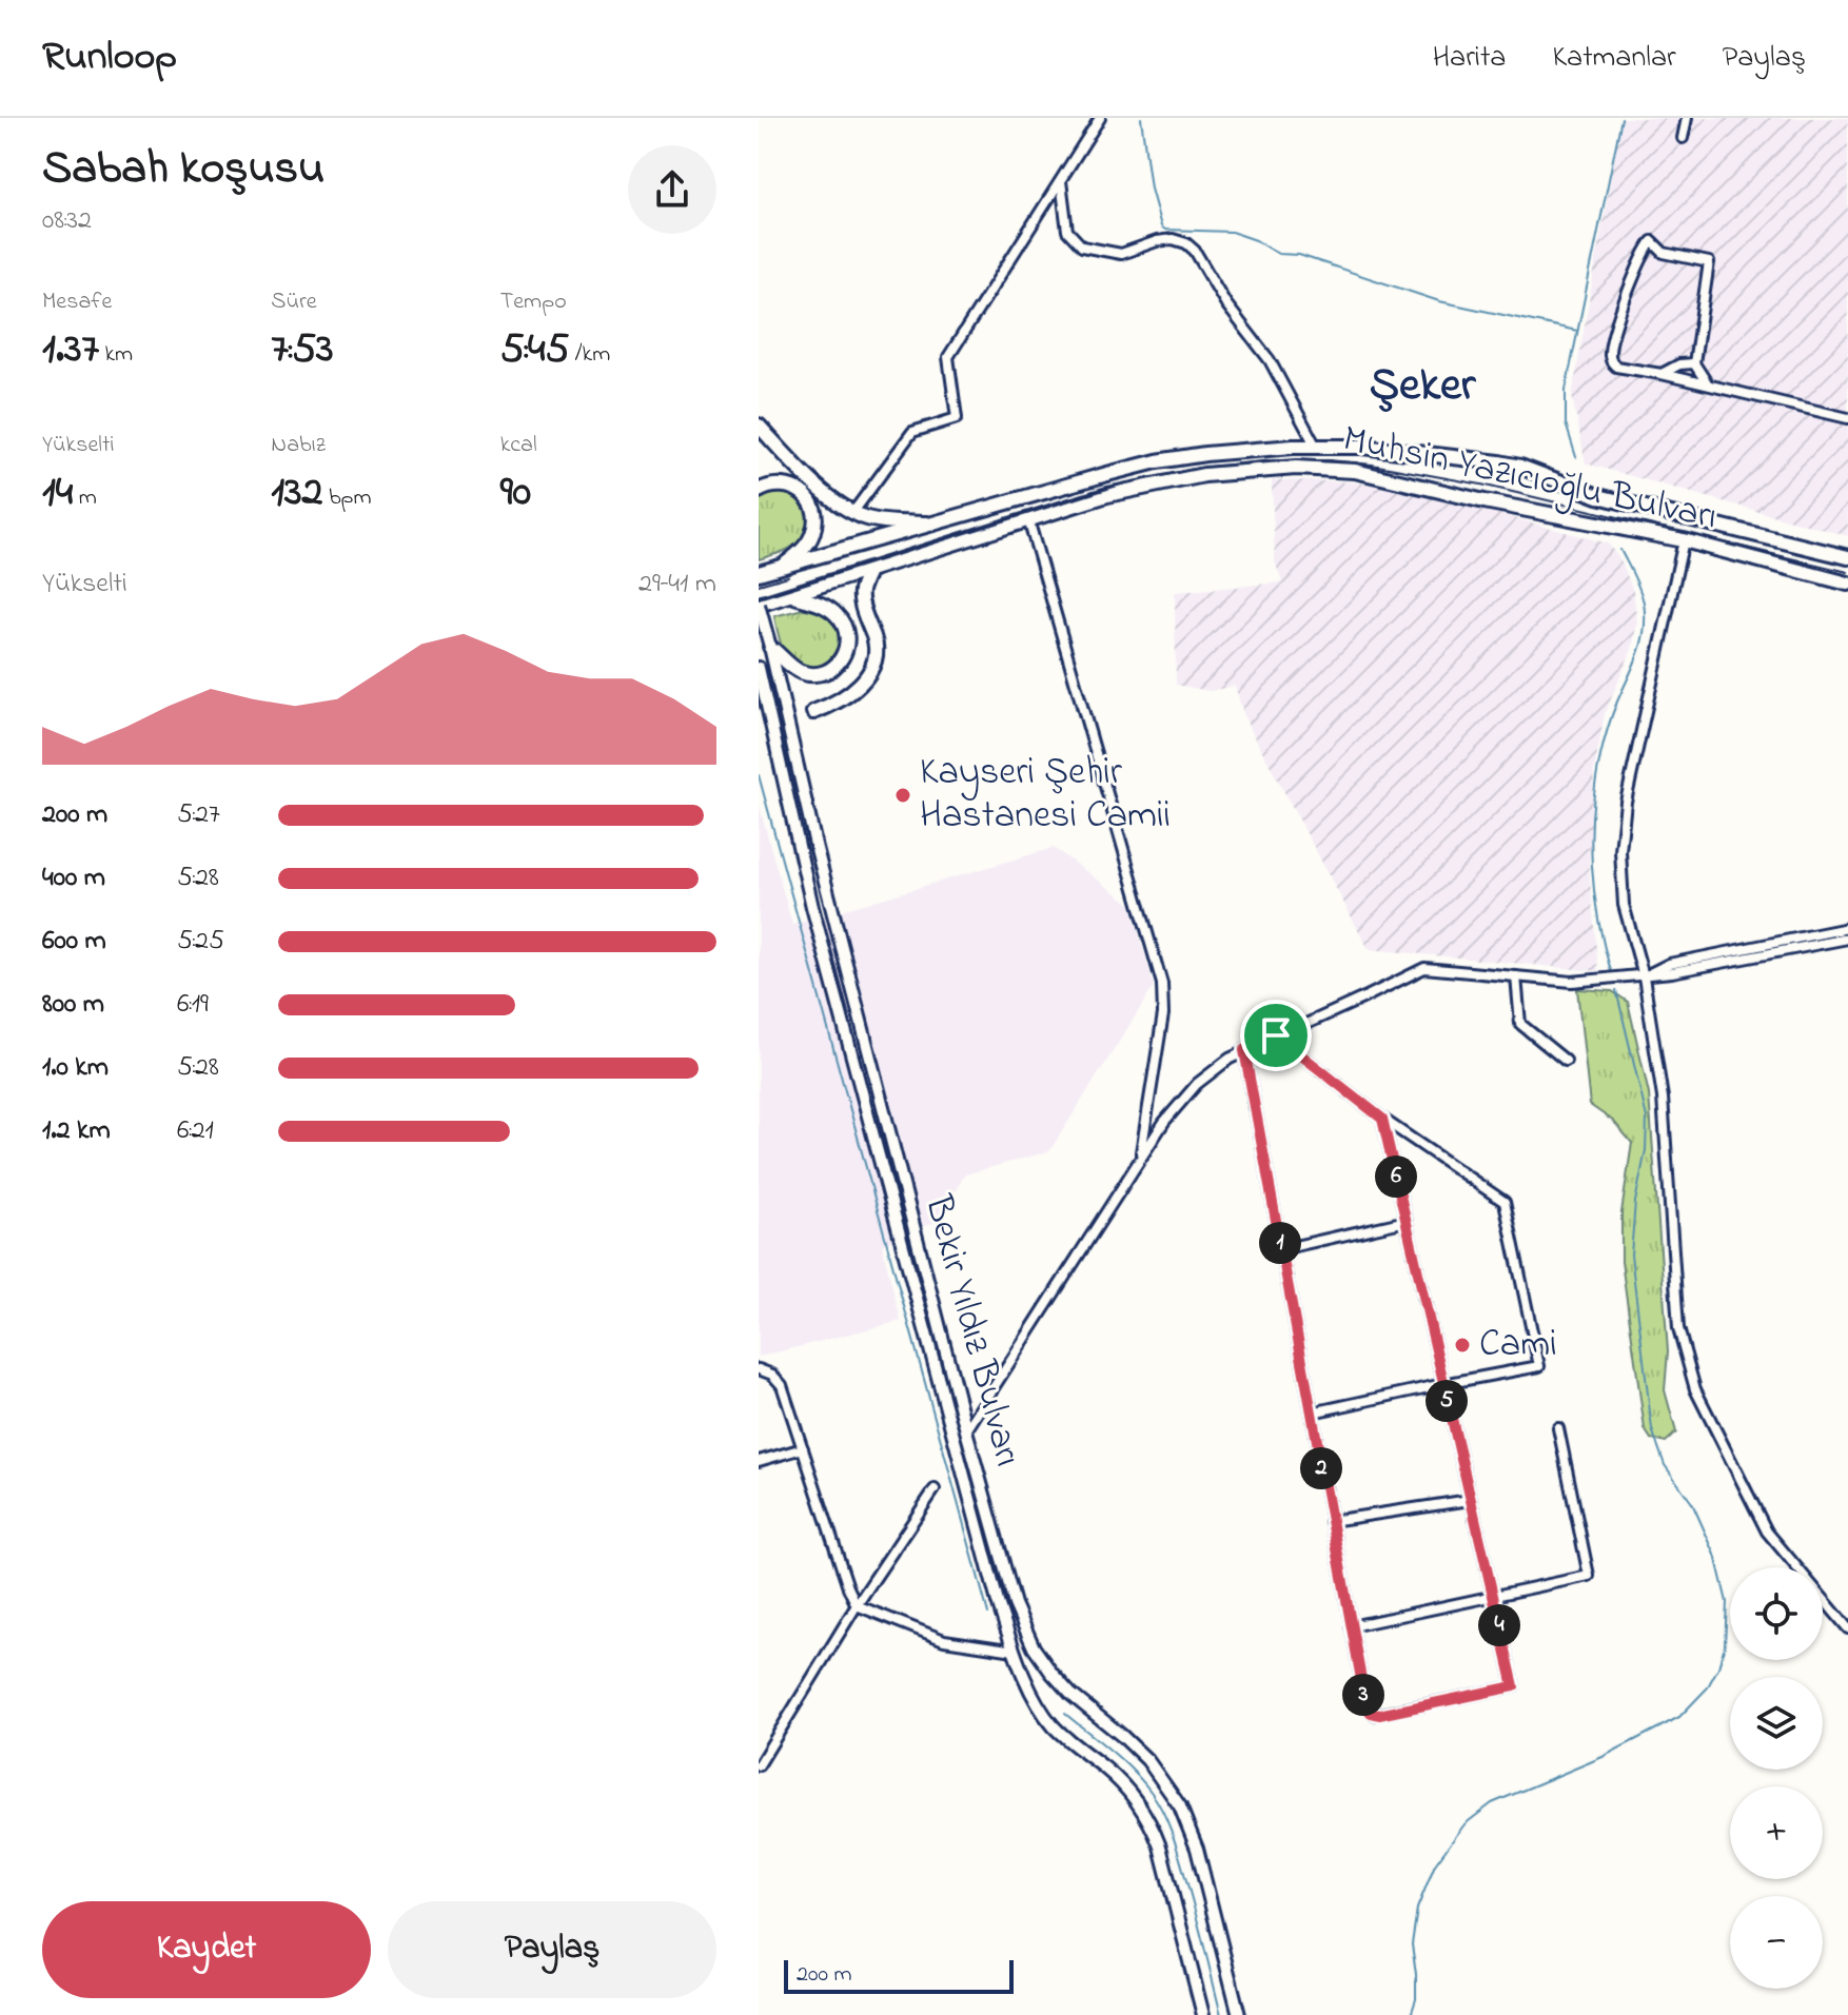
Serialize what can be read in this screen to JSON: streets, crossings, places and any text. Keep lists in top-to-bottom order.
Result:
{
  "streets": {
    "highway": ["Muhsin Yazıcıoğlu Bulvarı"],
    "main road": ["Bekir Yıldız Bulvarı"]
  },
  "crossings": [
    ["Muhsin Yazıcıoğlu Bulvarı", "Bekir Yıldız Bulvarı"]
  ],
  "districts": ["Şeker"],
  "places": ["Kayseri Şehir Hastanesi Camii", "Cami"],
  "scale_bar": "200 m",
  "page": {
    "header": "Runloop",
    "nav": ["Harita", "Katmanlar", "Paylaş"],
    "heading": ["Sabah koşusu", "08:32"],
    "stats": [
      ["Mesafe", "1.37 km"],
      ["Süre", "7:53"],
      ["Tempo", "5:45 /km"],
      ["Yükselti", "14 m"],
      ["Nabız", "132 bpm"],
      ["kcal", "90"]
    ],
    "chart": ["Yükselti", "29–41 m"],
    "list": [
      {
        "name": "200 m",
        "note": "5:27"
      },
      {
        "name": "400 m",
        "note": "5:28"
      },
      {
        "name": "600 m",
        "note": "5:25"
      },
      {
        "name": "800 m",
        "note": "6:19"
      },
      {
        "name": "1.0 km",
        "note": "5:28"
      },
      {
        "name": "1.2 km",
        "note": "6:21"
      }
    ],
    "pins": [
      "6",
      "1",
      "5",
      "2",
      "4",
      "3"
    ],
    "map_buttons": ["+", "−"],
    "buttons": ["Kaydet", "Paylaş"],
    "scale": "200 m"
  }
}
